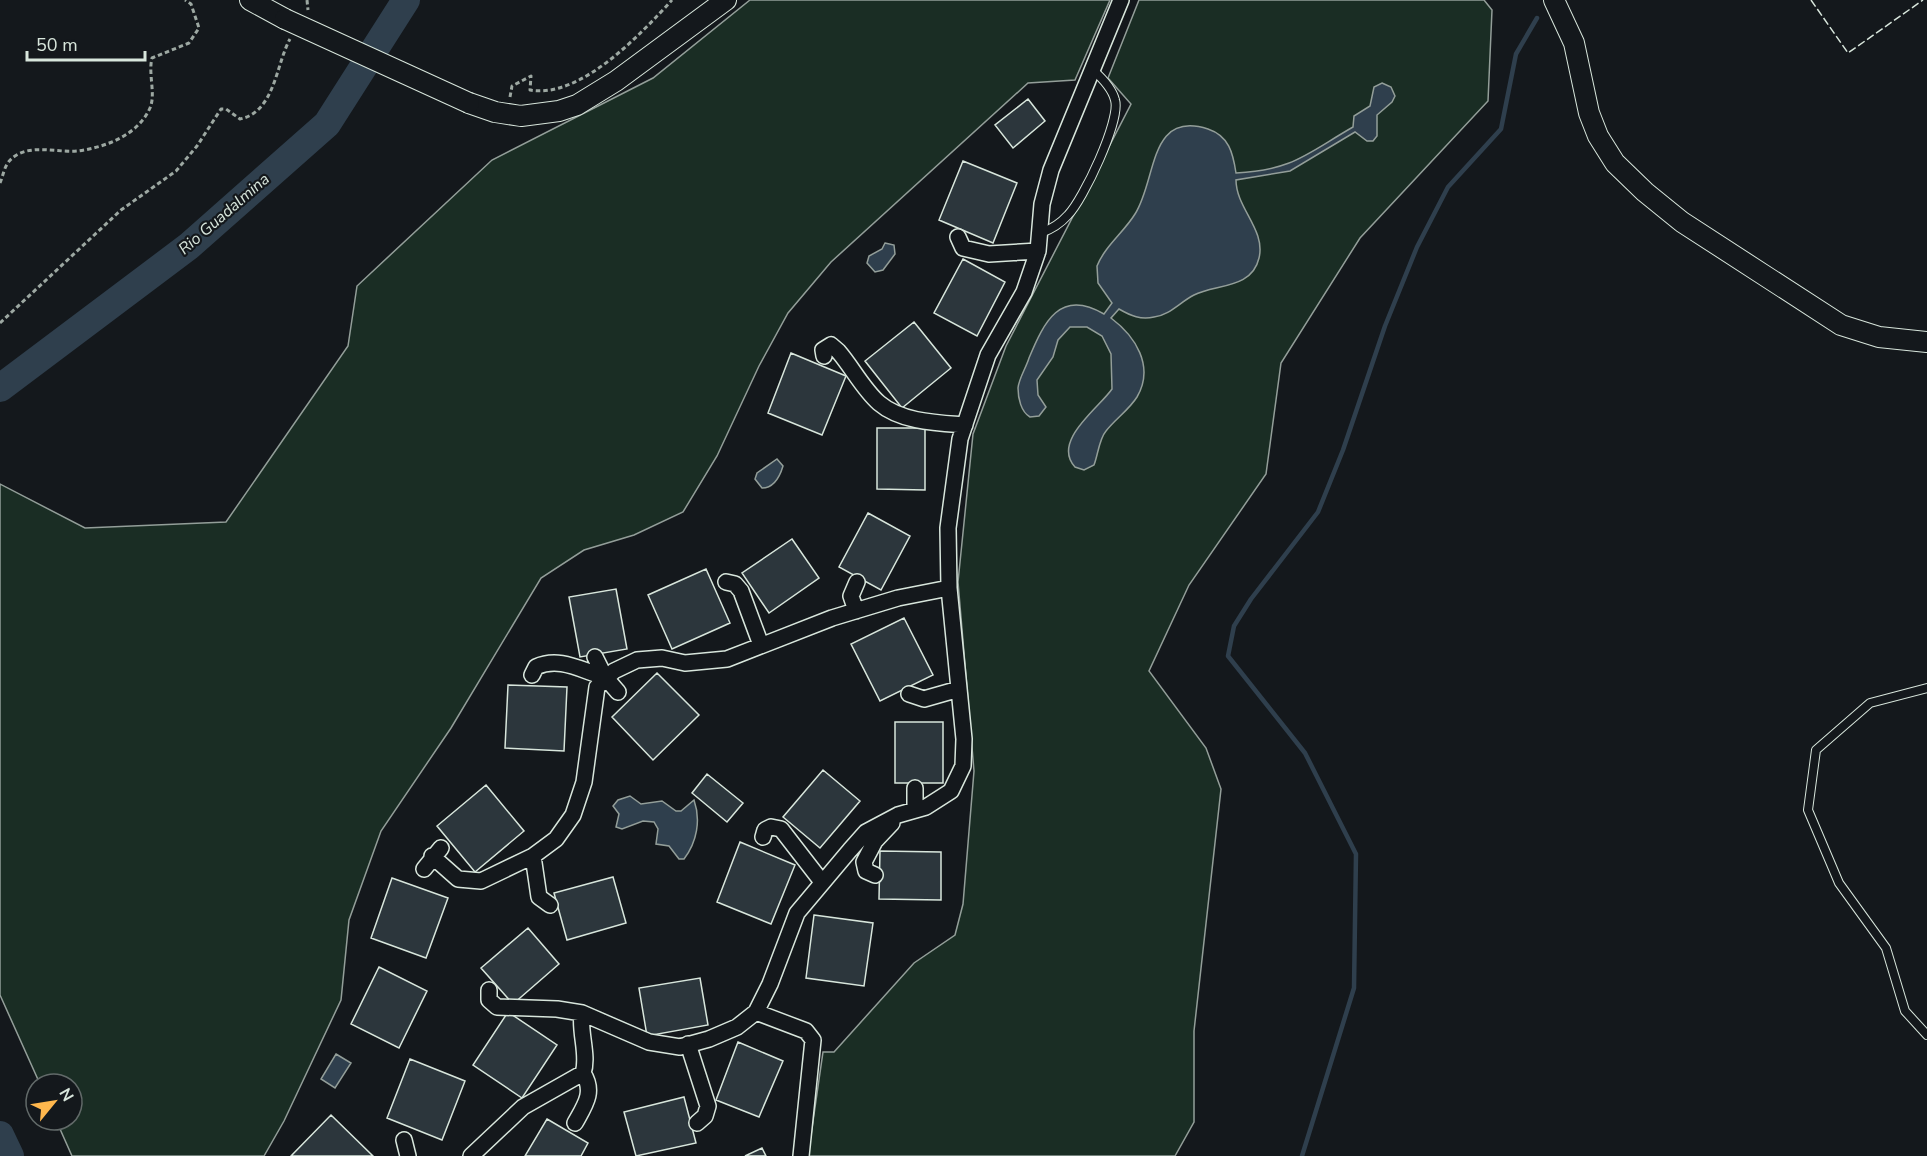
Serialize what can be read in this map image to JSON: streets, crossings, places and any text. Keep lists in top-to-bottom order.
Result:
{
  "water": ["Rio Guadalmina"],
  "scale_bar": "50 m",
  "north": "top right"
}
